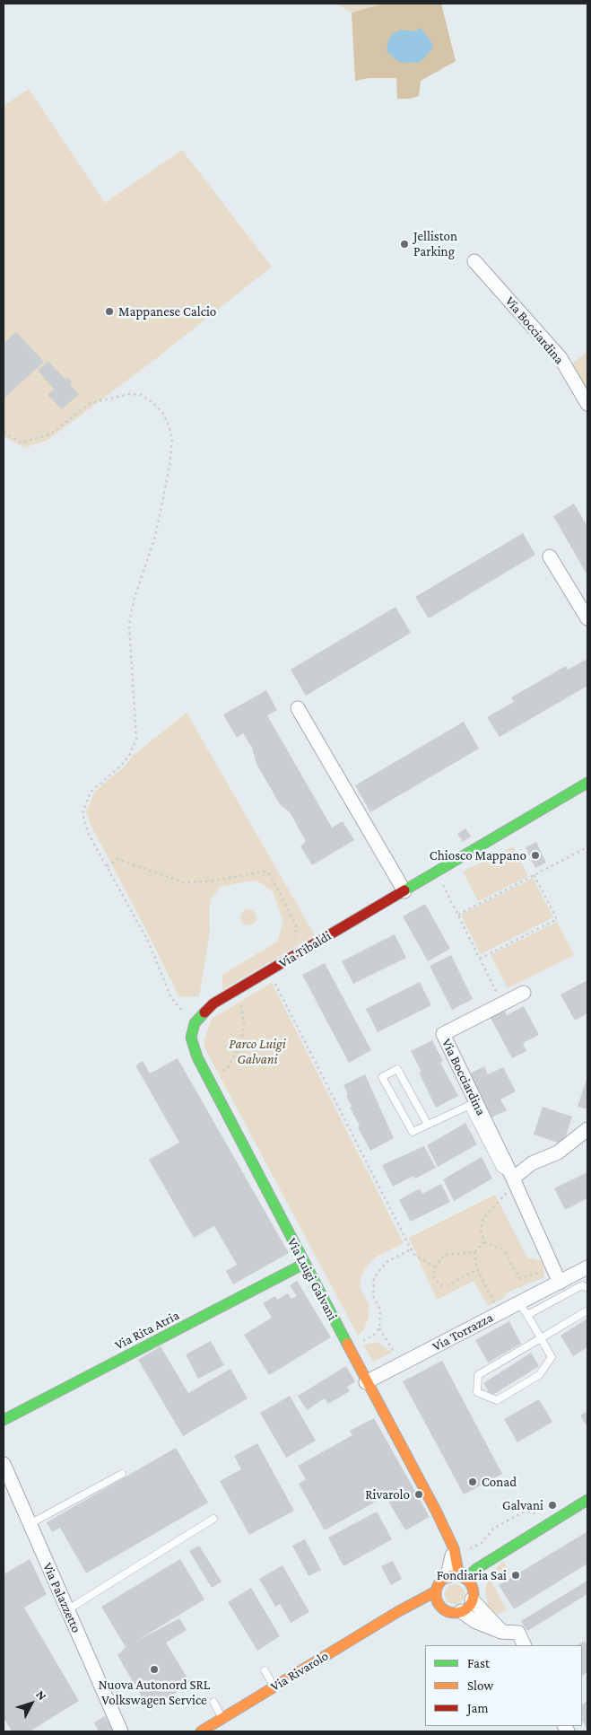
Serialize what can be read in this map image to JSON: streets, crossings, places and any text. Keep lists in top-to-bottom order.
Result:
{
  "streets": {
    "street": [
      "Via Bocciardina",
      "Via Tibaldi",
      "Via Luigi Galvani",
      "Via Rita Atria",
      "Via Torrazza",
      "Via Palazzetto",
      "Via Rivarolo"
    ]
  },
  "crossings": [
    ["Via Tibaldi", "Via Luigi Galvani"],
    ["Via Luigi Galvani", "Via Rita Atria"],
    ["Via Luigi Galvani", "Via Torrazza"],
    ["Via Luigi Galvani", "Via Rivarolo"]
  ],
  "parks": ["Parco Luigi Galvani"],
  "places": [
    "Jelliston Parking",
    "Mappanese Calcio",
    "Chiosco Mappano",
    "Conad",
    "Rivarolo",
    "Galvani",
    "Fondiaria Sai",
    "Nuova Autonord SRL Volkswagen Service"
  ],
  "legend": ["Fast", "Slow", "Jam"],
  "north": "top right"
}
